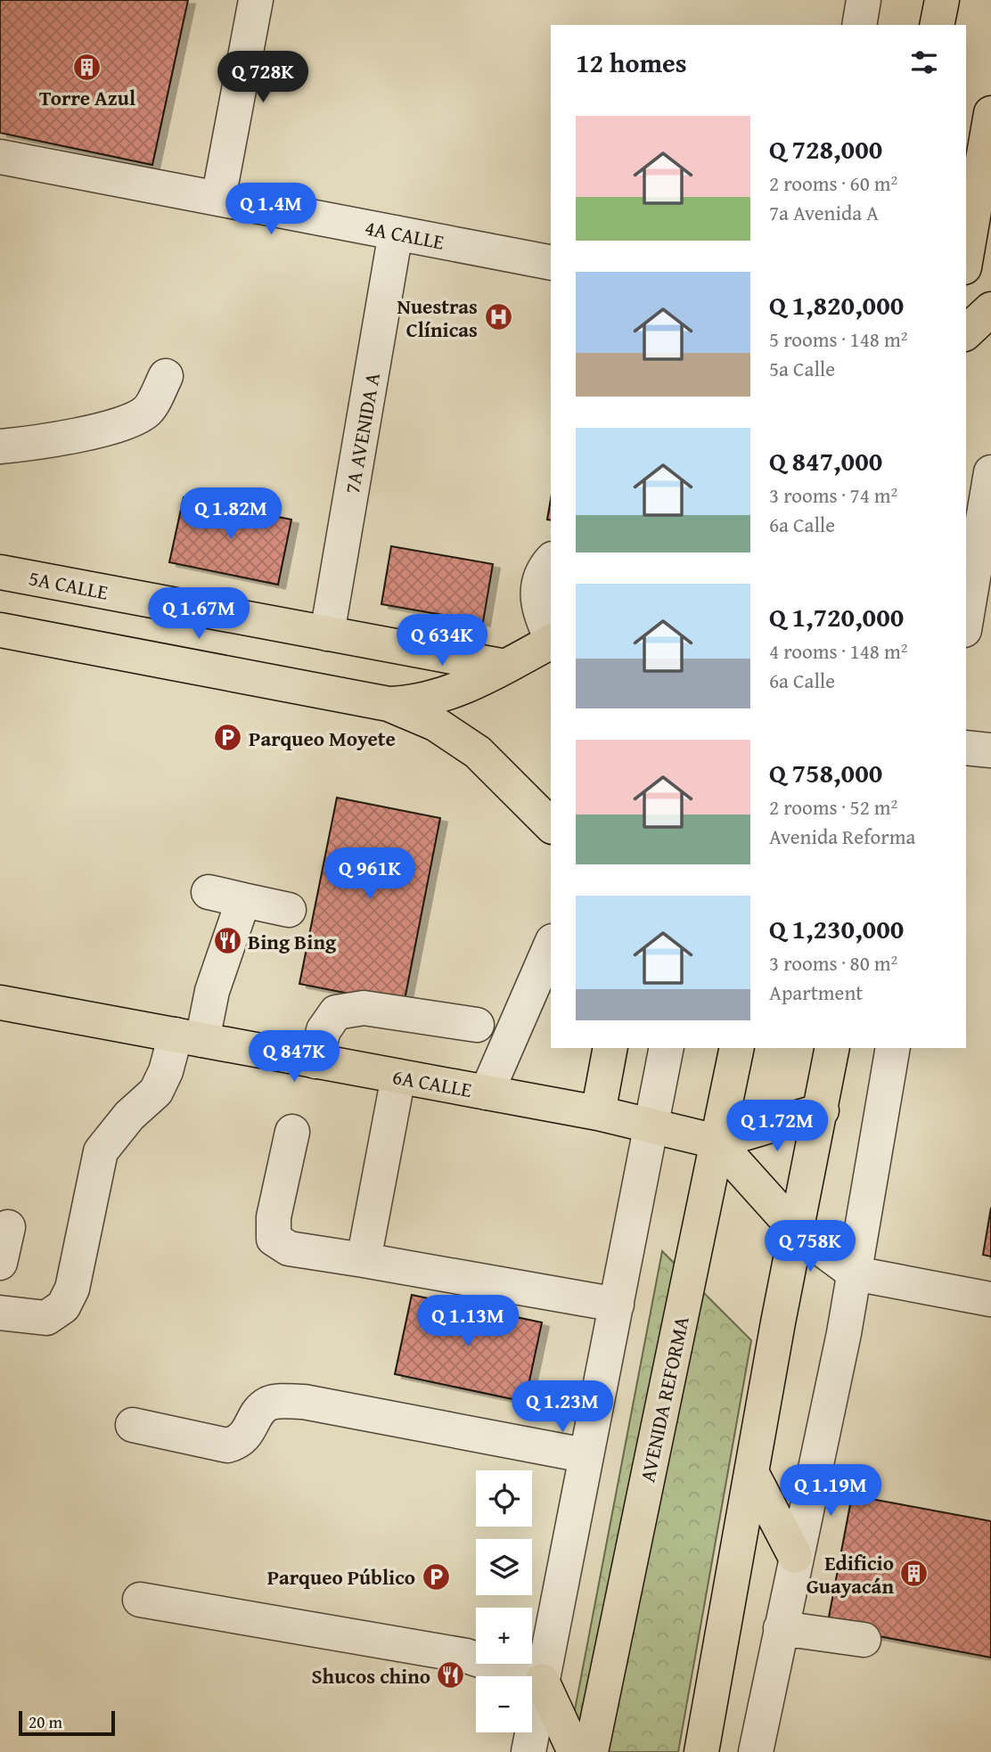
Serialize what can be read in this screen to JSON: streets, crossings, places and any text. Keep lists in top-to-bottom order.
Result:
{
  "streets": {
    "main road": ["5A CALLE", "6A CALLE", "AVENIDA REFORMA"],
    "street": ["4A CALLE", "7A AVENIDA A"]
  },
  "crossings": [
    ["4A CALLE", "7A AVENIDA A"],
    ["7A AVENIDA A", "5A CALLE"],
    ["6A CALLE", "AVENIDA REFORMA"]
  ],
  "places": {
    "building": ["Torre Azul", "Edificio Guayacán"],
    "hospital": ["Nuestras Clínicas"],
    "parking": ["Parqueo Moyete", "Parqueo Público"],
    "restaurant": ["Bing Bing", "Shucos chino"]
  },
  "scale_bar": "20 m",
  "page": {
    "heading": "12 homes",
    "price": [
      "Q 728K",
      "Q 1.4M",
      "Q 1.82M",
      "Q 1.67M",
      "Q 634K",
      "Q 961K",
      "Q 847K",
      "Q 1.72M",
      "Q 758K",
      "Q 1.13M",
      "Q 1.23M",
      "Q 1.19M"
    ],
    "list": [
      {
        "name": "Q 728,000",
        "note": "2 rooms · 60 m² · 7a Avenida A"
      },
      {
        "name": "Q 1,820,000",
        "note": "5 rooms · 148 m² · 5a Calle"
      },
      {
        "name": "Q 847,000",
        "note": "3 rooms · 74 m² · 6a Calle"
      },
      {
        "name": "Q 1,720,000",
        "note": "4 rooms · 148 m² · 6a Calle"
      },
      {
        "name": "Q 758,000",
        "note": "2 rooms · 52 m² · Avenida Reforma"
      },
      {
        "name": "Q 1,230,000",
        "note": "3 rooms · 80 m² · Apartment"
      }
    ],
    "map_buttons": ["+", "−"],
    "scale": "20 m"
  }
}
